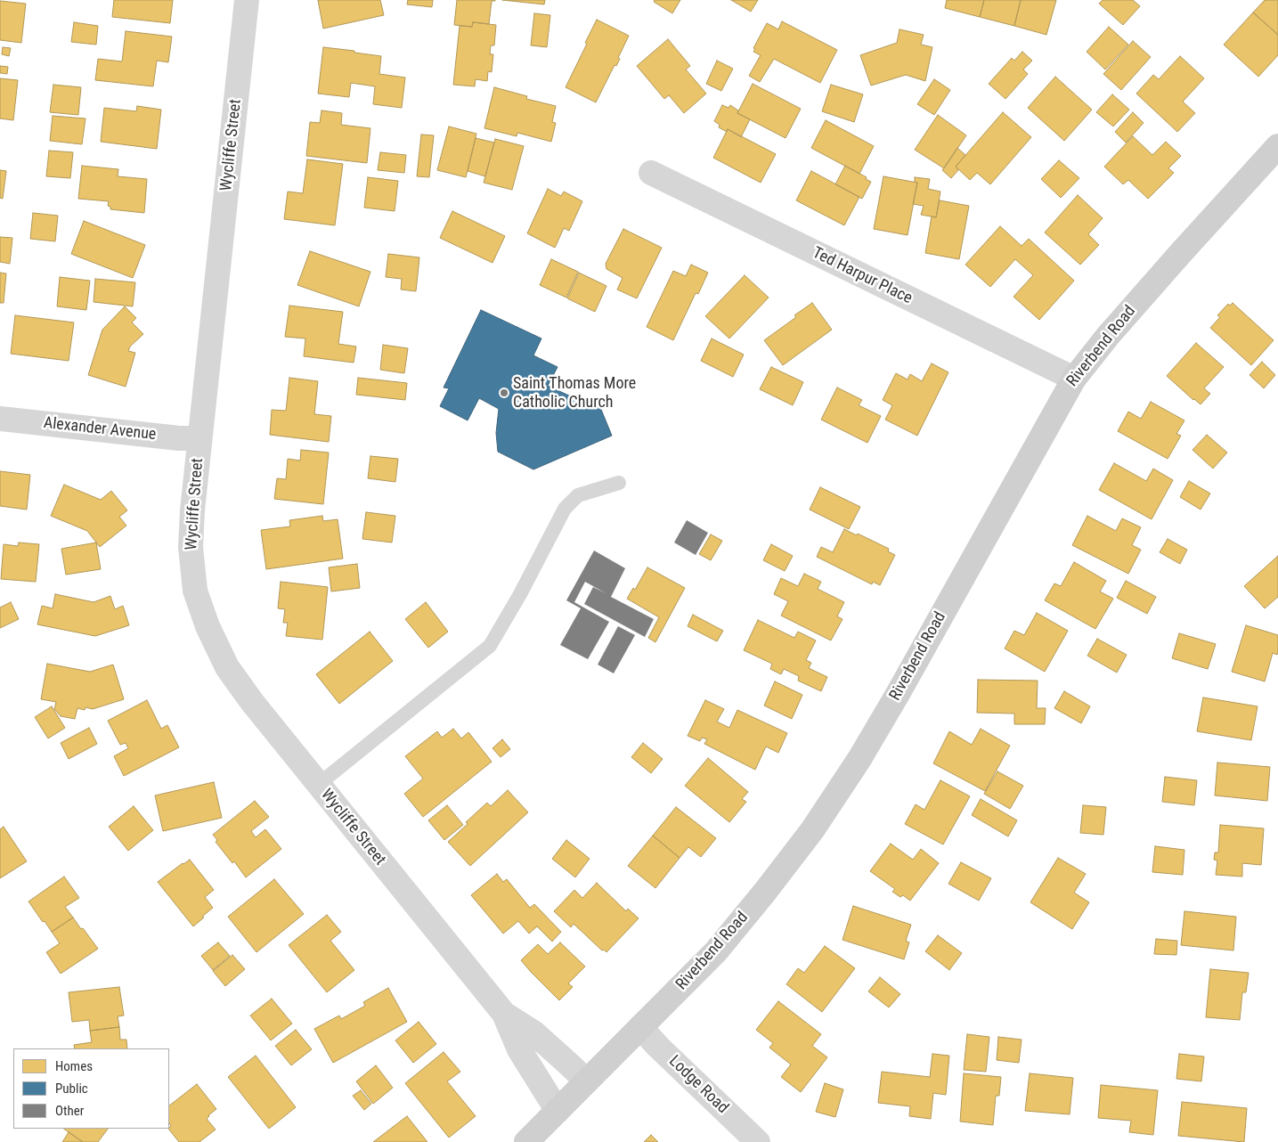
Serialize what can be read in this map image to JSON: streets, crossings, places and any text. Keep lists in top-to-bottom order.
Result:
{
  "streets": {
    "main road": ["Riverbend Road"],
    "street": [
      "Wycliffe Street",
      "Ted Harpur Place",
      "Alexander Avenue",
      "Lodge Road"
    ]
  },
  "crossings": [
    ["Wycliffe Street", "Riverbend Road"],
    ["Wycliffe Street", "Alexander Avenue"],
    ["Ted Harpur Place", "Riverbend Road"],
    ["Riverbend Road", "Lodge Road"]
  ],
  "places": ["Saint Thomas More Catholic Church"],
  "legend": ["Homes", "Public", "Other"]
}
